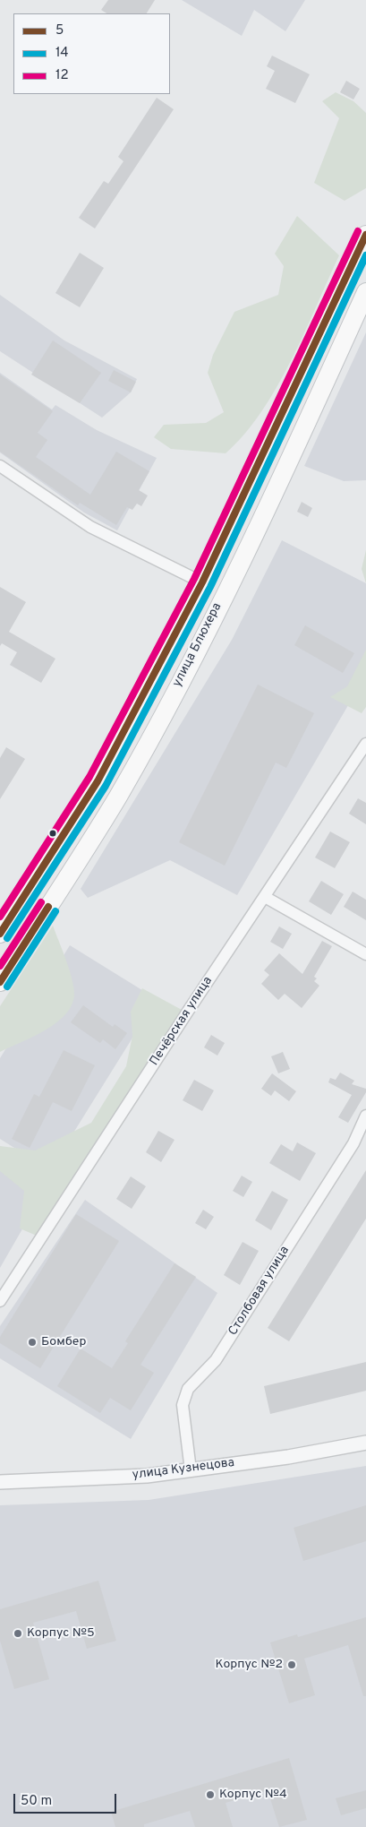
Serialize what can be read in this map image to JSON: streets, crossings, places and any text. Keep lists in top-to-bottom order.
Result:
{
  "streets": {
    "main road": ["улица Блюхера"],
    "street": ["Печёрская улица", "Столбовая улица", "улица Кузнецова"]
  },
  "crossings": [
    ["Столбовая улица", "улица Кузнецова"]
  ],
  "places": [
    "Бомбер",
    "Корпус №5",
    "Корпус №2",
    "Корпус №4"
  ],
  "lines": ["transit line 12", "transit line 5", "transit line 14"],
  "legend": ["5", "14", "12"],
  "scale_bar": "50 m"
}
